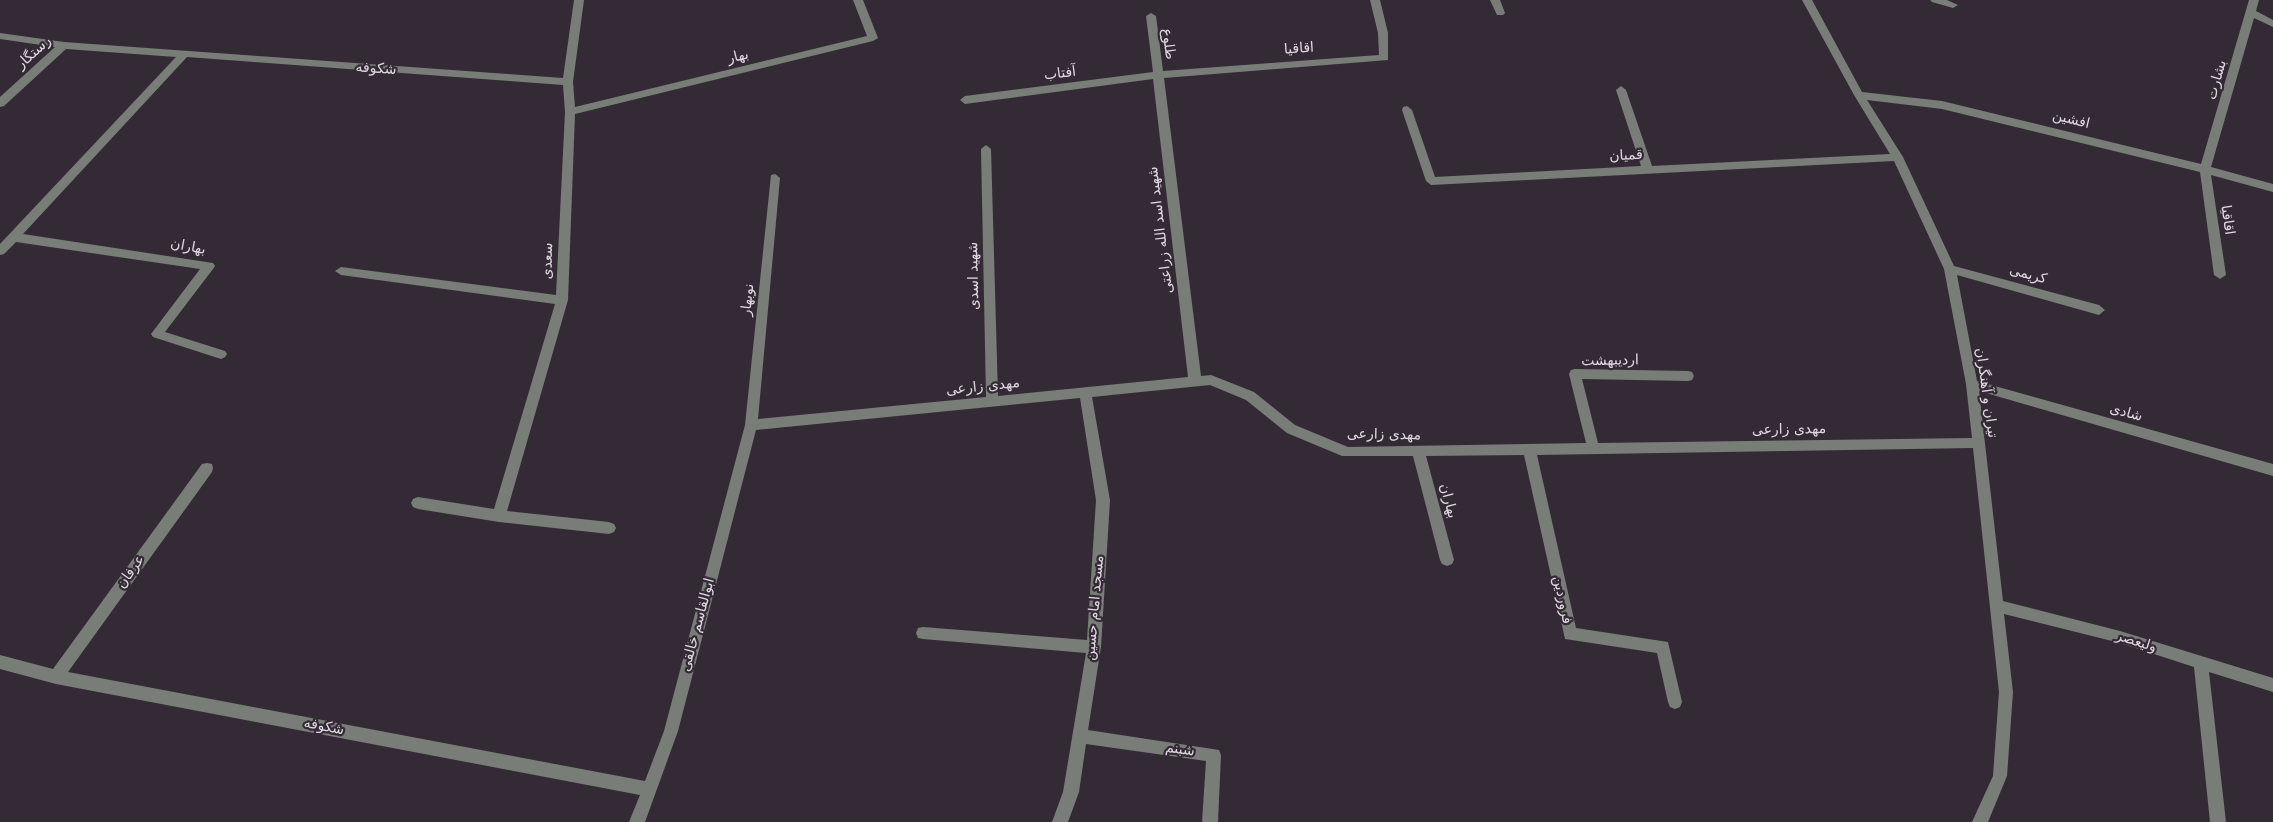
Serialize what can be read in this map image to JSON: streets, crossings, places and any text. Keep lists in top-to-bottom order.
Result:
{
  "streets": {
    "street": [
      "طلوع",
      "اقاقیا",
      "رستگار",
      "بهار",
      "شکوفه",
      "آفتاب",
      "بشارت",
      "افشین",
      "قمیان",
      "شهید اسد الله زراعتی",
      "بهاران",
      "سعدی",
      "کریمی",
      "شهید اسدی",
      "نوبهار",
      "اردیبهشت",
      "مهدی زارعی",
      "تیران و آهنگران",
      "شادی",
      "عرفان",
      "فروردین",
      "مسجد امام حسین",
      "ابوالقاسم خالقی",
      "ولیعصر",
      "شبنم"
    ]
  },
  "crossings": [
    ["طلوع", "اقاقیا"],
    ["طلوع", "آفتاب"],
    ["طلوع", "شهید اسد الله زراعتی"],
    ["اقاقیا", "آفتاب"],
    ["اقاقیا", "بشارت"],
    ["اقاقیا", "افشین"],
    ["اقاقیا", "شهید اسد الله زراعتی"],
    ["رستگار", "شکوفه"],
    ["بهار", "سعدی"],
    ["شکوفه", "سعدی"],
    ["شکوفه", "عرفان"],
    ["شکوفه", "ابوالقاسم خالقی"],
    ["آفتاب", "شهید اسد الله زراعتی"],
    ["بشارت", "افشین"],
    ["افشین", "تیران و آهنگران"],
    ["قمیان", "تیران و آهنگران"],
    ["شهید اسد الله زراعتی", "مهدی زارعی"],
    ["بهاران", "مهدی زارعی"],
    ["کریمی", "تیران و آهنگران"],
    ["شهید اسدی", "مهدی زارعی"],
    ["نوبهار", "مهدی زارعی"],
    ["نوبهار", "ابوالقاسم خالقی"],
    ["اردیبهشت", "مهدی زارعی"],
    ["مهدی زارعی", "تیران و آهنگران"],
    ["مهدی زارعی", "فروردین"],
    ["مهدی زارعی", "مسجد امام حسین"],
    ["مهدی زارعی", "ابوالقاسم خالقی"],
    ["تیران و آهنگران", "شادی"],
    ["تیران و آهنگران", "ولیعصر"],
    ["مسجد امام حسین", "شبنم"]
  ]
}
